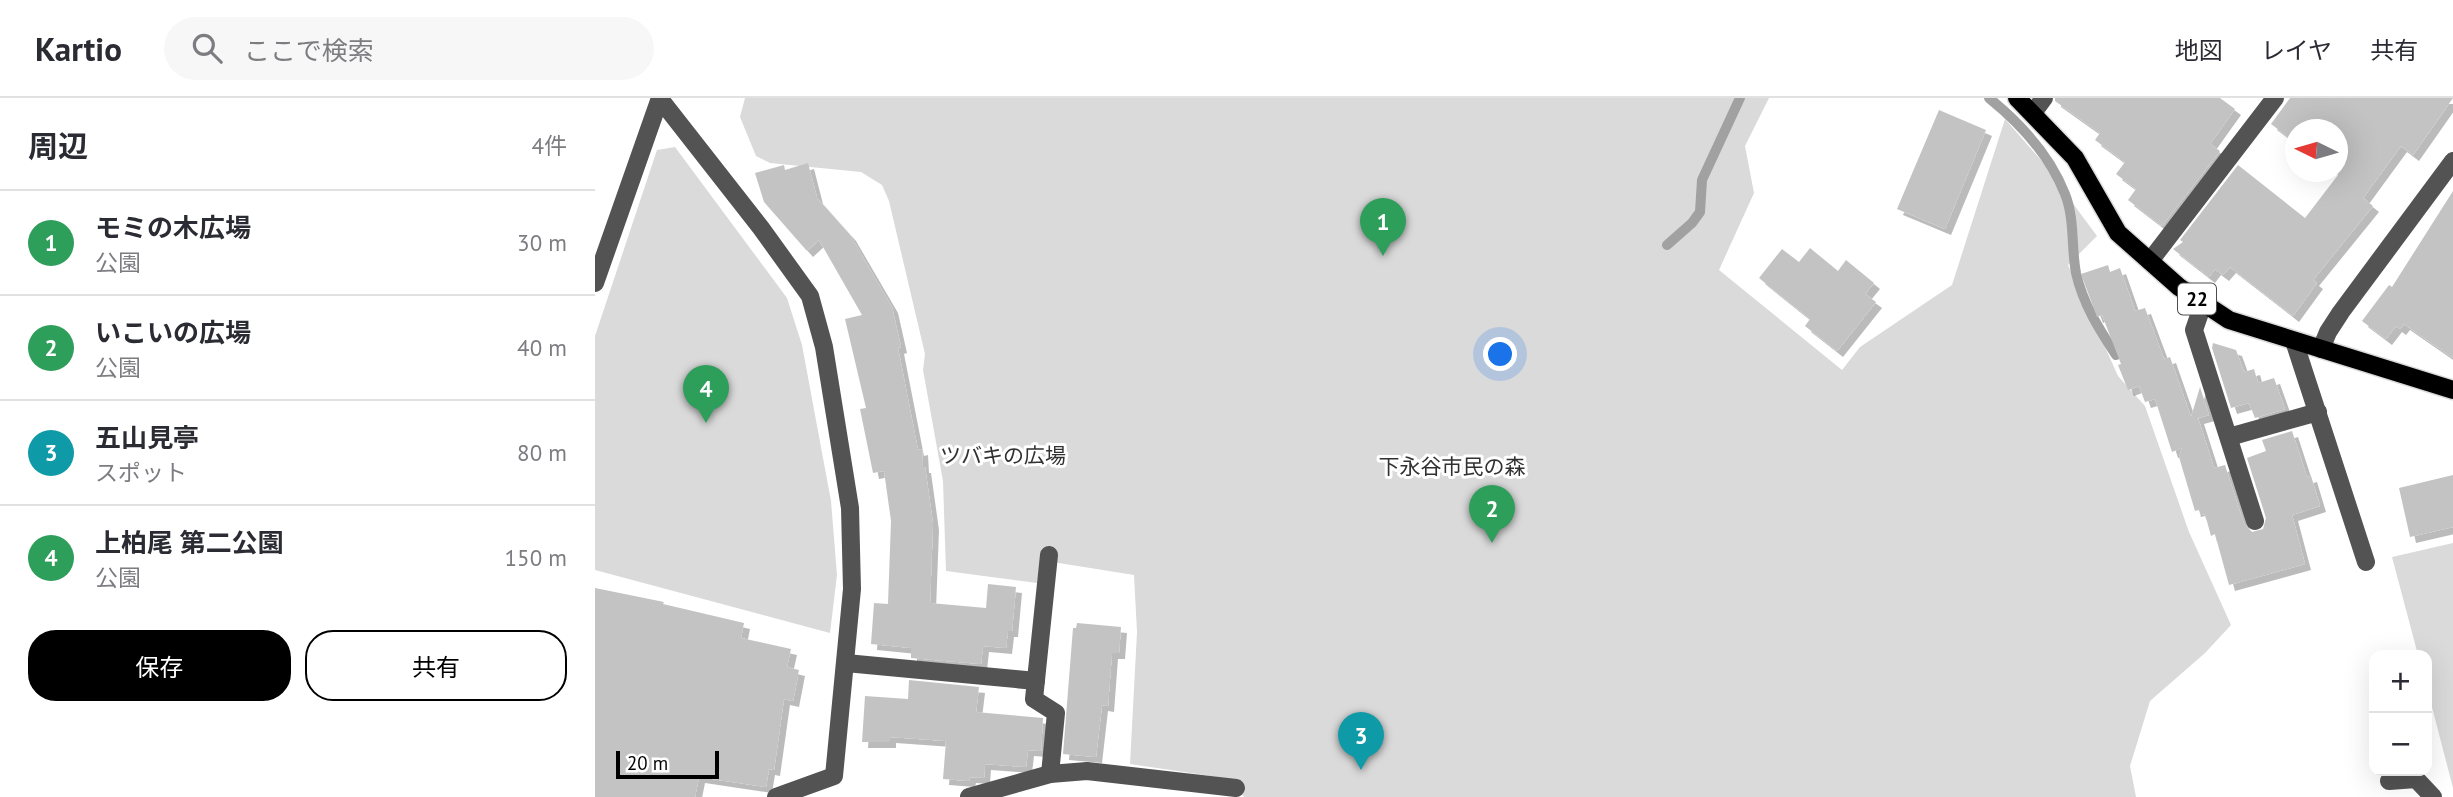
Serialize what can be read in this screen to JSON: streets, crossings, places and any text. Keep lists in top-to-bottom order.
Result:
{
  "streets": {
    "main road": ["22"]
  },
  "parks": ["ツバキの広場", "下永谷市民の森"],
  "scale_bar": "20 m",
  "north": "left",
  "page": {
    "header": "Kartio",
    "search": "ここで検索",
    "nav": ["地図", "レイヤ", "共有"],
    "heading": ["周辺", "4件"],
    "list": [
      {
        "mark": "1",
        "name": "モミの木広場",
        "note": "公園",
        "value": "30 m"
      },
      {
        "mark": "2",
        "name": "いこいの広場",
        "note": "公園",
        "value": "40 m"
      },
      {
        "mark": "3",
        "name": "五山見亭",
        "note": "スポット",
        "value": "80 m"
      },
      {
        "mark": "4",
        "name": "上柏尾 第二公園",
        "note": "公園",
        "value": "150 m"
      }
    ],
    "pins": [
      "1",
      "4",
      "2",
      "3"
    ],
    "buttons": ["保存", "共有"],
    "map_buttons": ["+", "−"],
    "scale": "20 m"
  }
}
